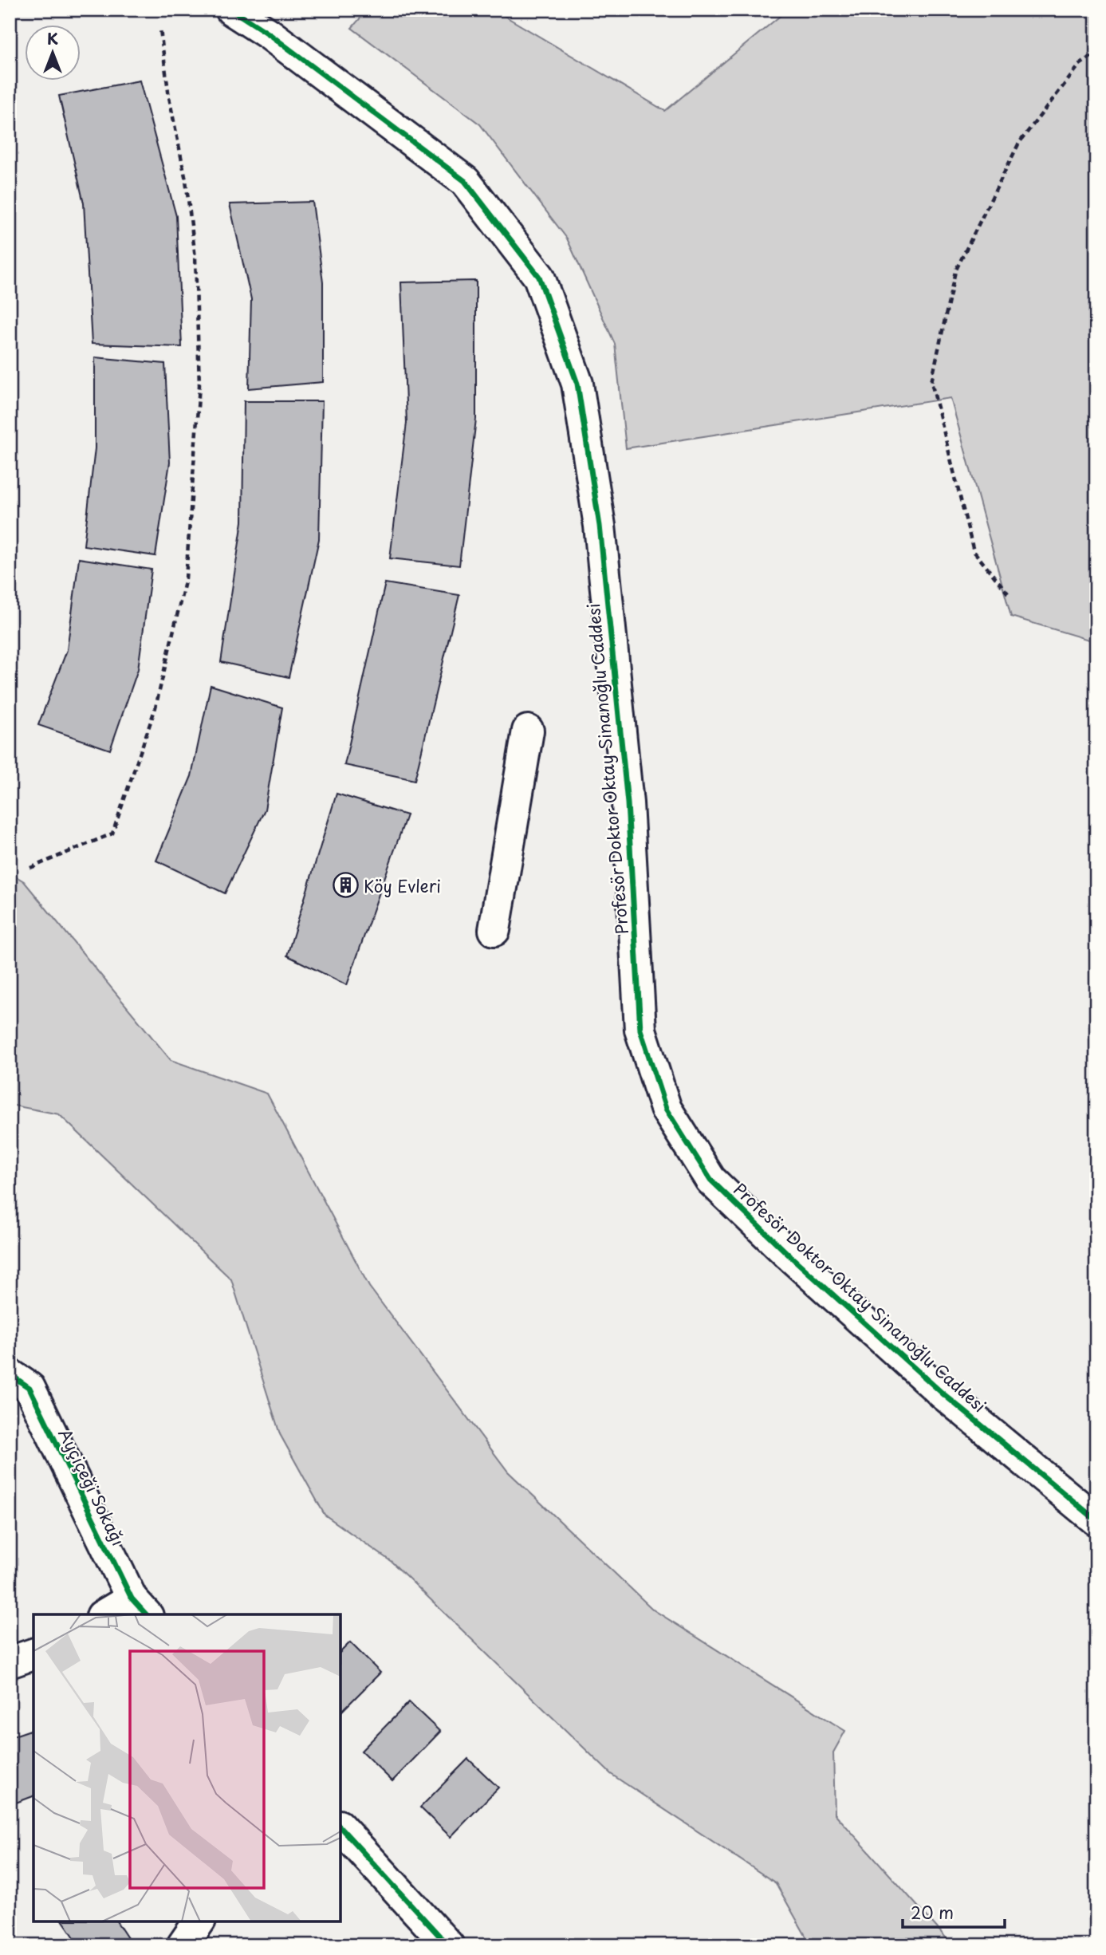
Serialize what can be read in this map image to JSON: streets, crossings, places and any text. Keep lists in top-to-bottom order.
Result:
{
  "streets": {
    "street": ["Profesör Doktor Oktay Sinanoğlu Caddesi", "Ayçiçeği Sokağı"]
  },
  "places": {
    "building": ["Köy Evleri"]
  },
  "scale_bar": "20 m",
  "north": "top"
}
